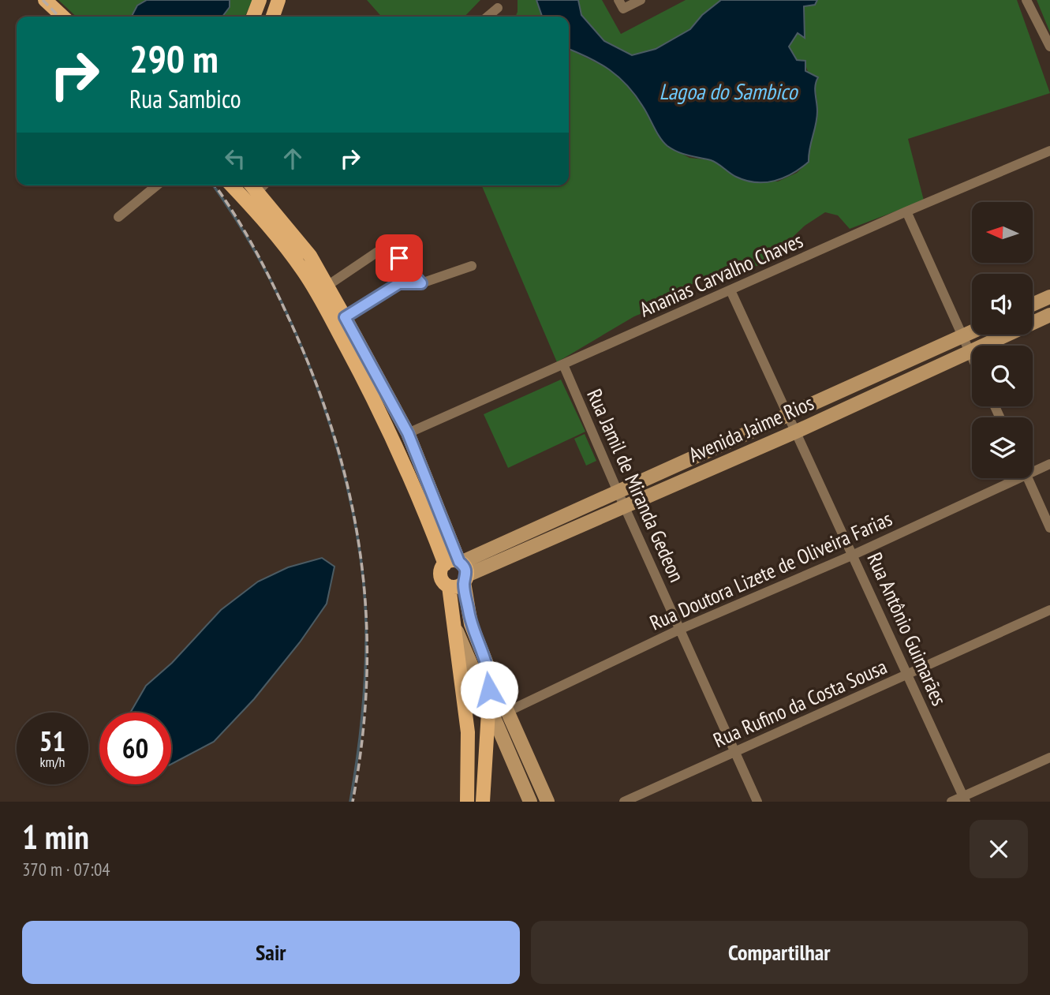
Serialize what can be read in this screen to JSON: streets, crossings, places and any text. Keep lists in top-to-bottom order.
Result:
{
  "streets": {
    "street": [
      "Ananias Carvalho Chaves",
      "Avenida Jaime Rios",
      "Rua Jamil de Miranda Gedeon",
      "Rua Doutora Lizete de Oliveira Farias",
      "Rua Antônio Guimarães",
      "Rua Rufino da Costa Sousa"
    ]
  },
  "crossings": [
    ["Ananias Carvalho Chaves", "Rua Jamil de Miranda Gedeon"],
    ["Ananias Carvalho Chaves", "Rua Antônio Guimarães"],
    ["Avenida Jaime Rios", "Rua Jamil de Miranda Gedeon"],
    ["Avenida Jaime Rios", "Rua Antônio Guimarães"],
    ["Rua Jamil de Miranda Gedeon", "Rua Doutora Lizete de Oliveira Farias"],
    ["Rua Jamil de Miranda Gedeon", "Rua Rufino da Costa Sousa"],
    ["Rua Doutora Lizete de Oliveira Farias", "Rua Antônio Guimarães"],
    ["Rua Antônio Guimarães", "Rua Rufino da Costa Sousa"]
  ],
  "water": ["Lagoa do Sambico"],
  "north": "left",
  "page": {
    "turn": ["290 m", "Rua Sambico"],
    "speed": "51 km/h",
    "limit": "60",
    "heading": ["1 min", "370 m · 07:04"],
    "buttons": ["Sair", "Compartilhar"]
  }
}
